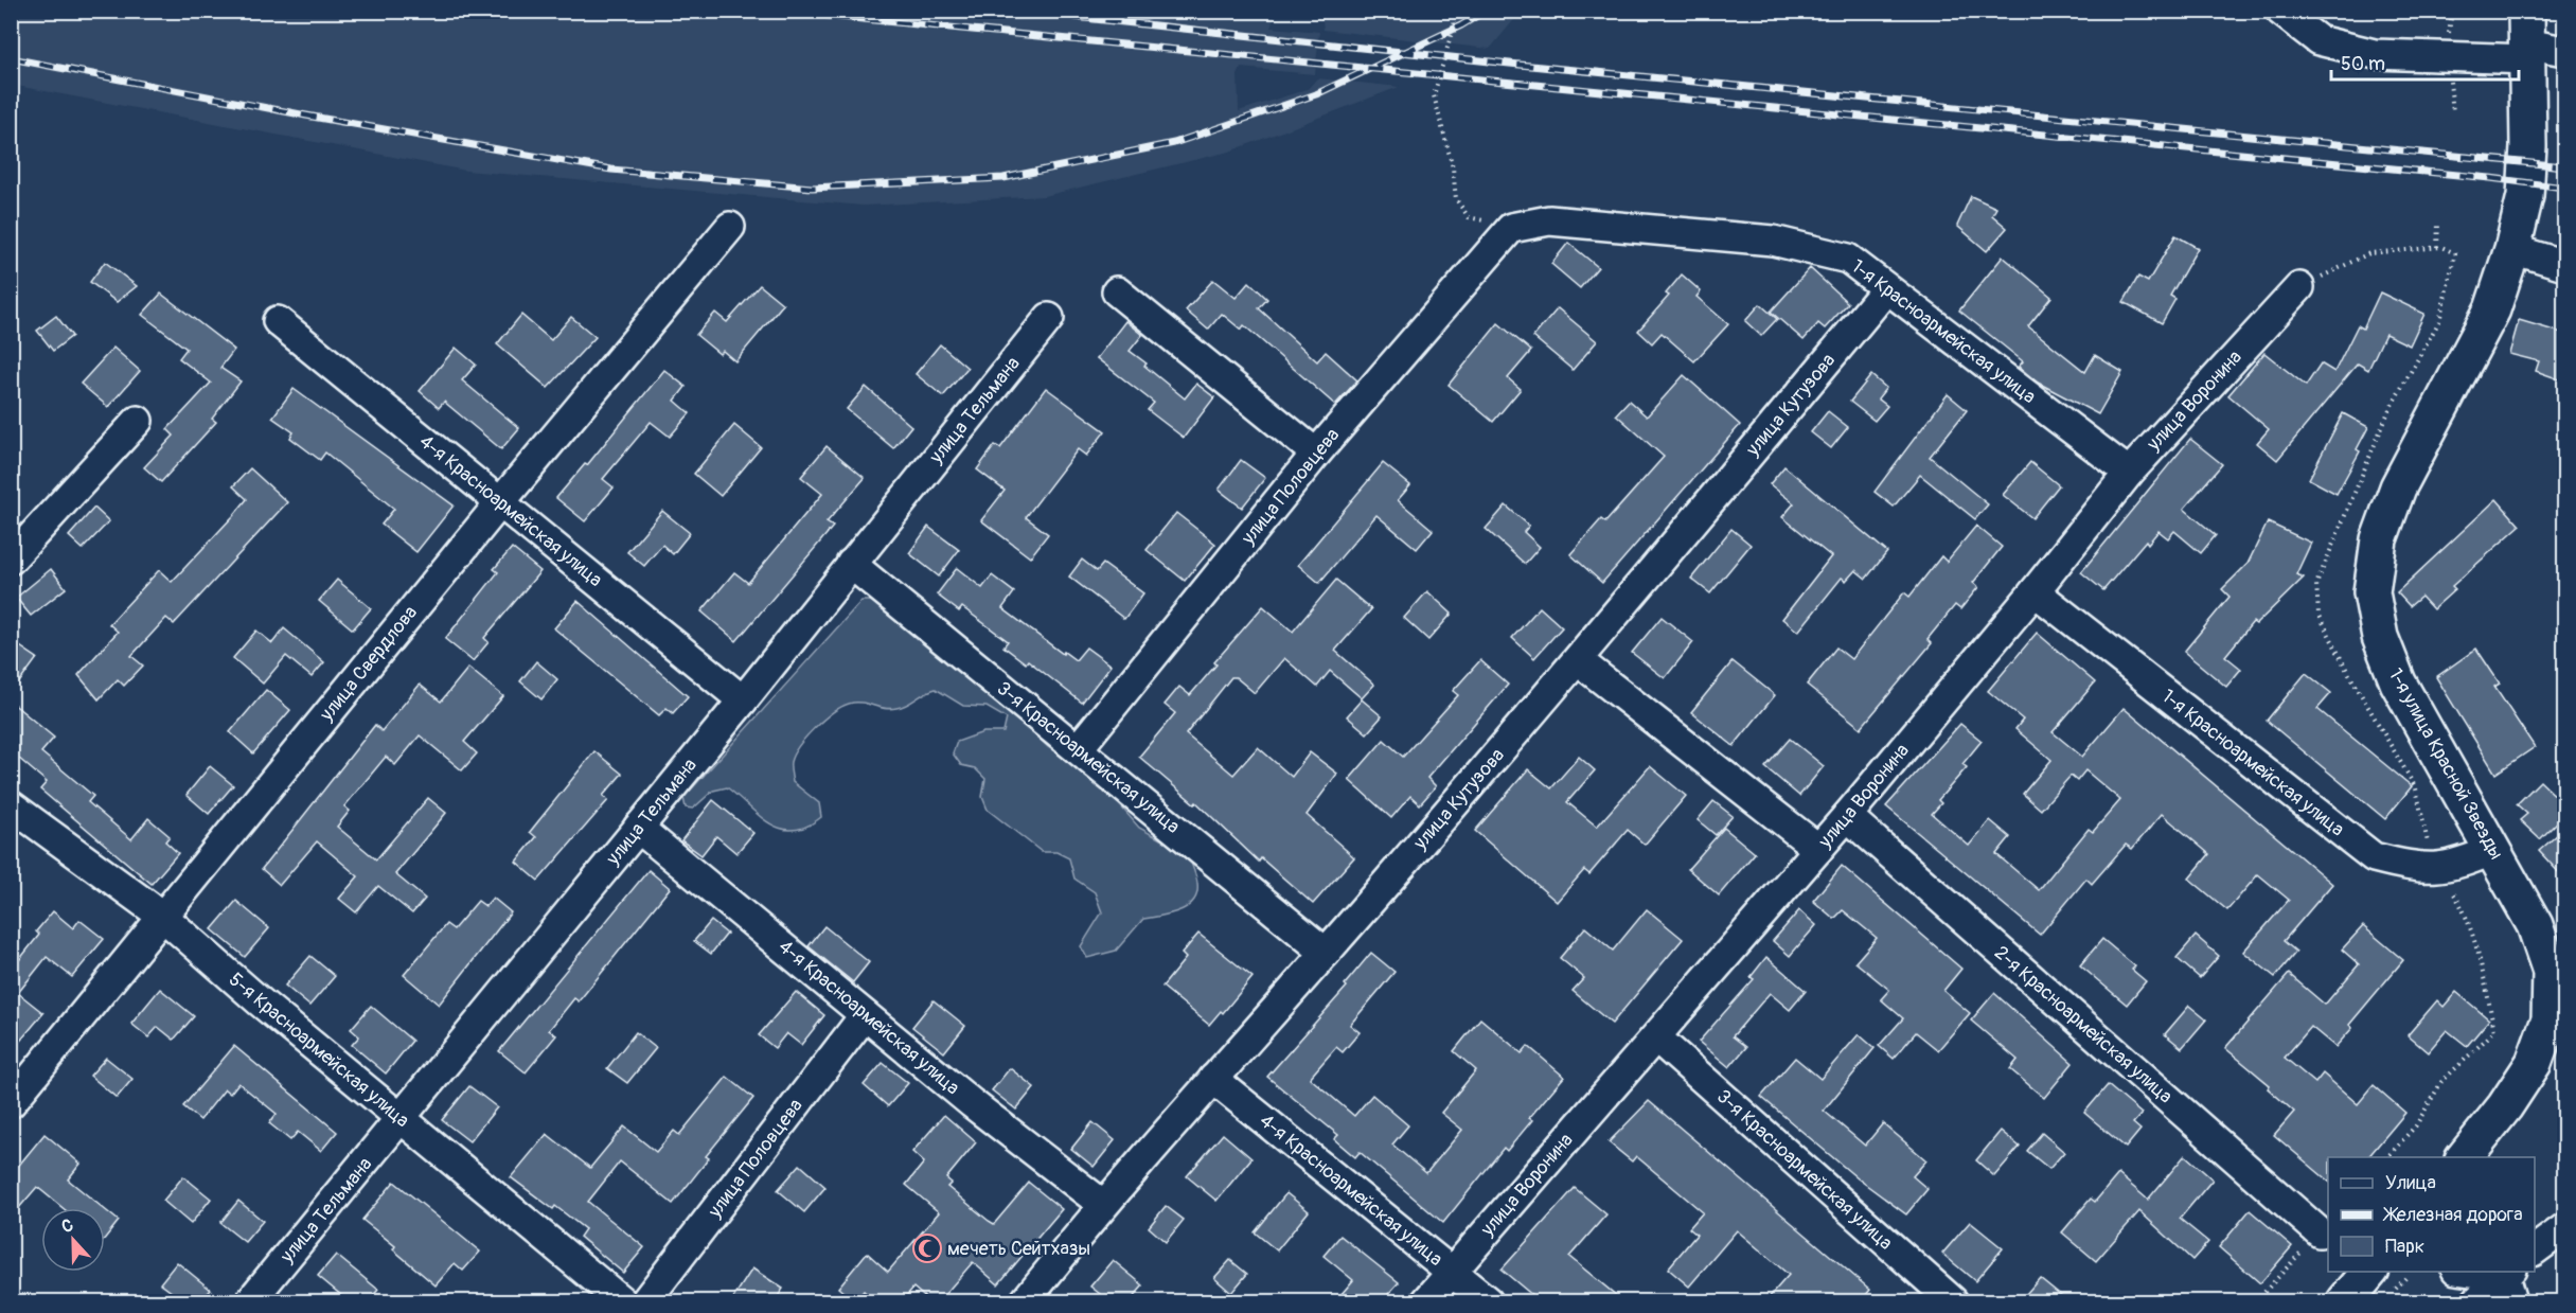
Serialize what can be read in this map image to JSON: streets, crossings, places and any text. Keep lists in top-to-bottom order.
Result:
{
  "streets": {
    "main road": ["1-я улица Красной Звезды"],
    "street": [
      "1-я Красноармейская улица",
      "улица Воронина",
      "улица Кутузова",
      "улица Тельмана",
      "улица Половцева",
      "4-я Красноармейская улица",
      "улица Свердлова",
      "3-я Красноармейская улица",
      "2-я Красноармейская улица",
      "5-я Красноармейская улица"
    ]
  },
  "crossings": [
    ["1-я Красноармейская улица", "улица Воронина"],
    ["1-я Красноармейская улица", "улица Кутузова"],
    ["1-я Красноармейская улица", "улица Половцева"],
    ["1-я Красноармейская улица", "1-я улица Красной Звезды"],
    ["улица Воронина", "4-я Красноармейская улица"],
    ["улица Воронина", "3-я Красноармейская улица"],
    ["улица Воронина", "2-я Красноармейская улица"],
    ["улица Кутузова", "4-я Красноармейская улица"],
    ["улица Кутузова", "3-я Красноармейская улица"],
    ["улица Тельмана", "4-я Красноармейская улица"],
    ["улица Тельмана", "3-я Красноармейская улица"],
    ["улица Тельмана", "5-я Красноармейская улица"],
    ["улица Половцева", "4-я Красноармейская улица"],
    ["улица Половцева", "3-я Красноармейская улица"],
    ["4-я Красноармейская улица", "улица Свердлова"],
    ["улица Свердлова", "5-я Красноармейская улица"]
  ],
  "places": {
    "mosque": ["мечеть Сейтхазы"]
  },
  "legend": ["Улица", "Железная дорога", "Парк"],
  "scale_bar": "50 m",
  "north": "top"
}
